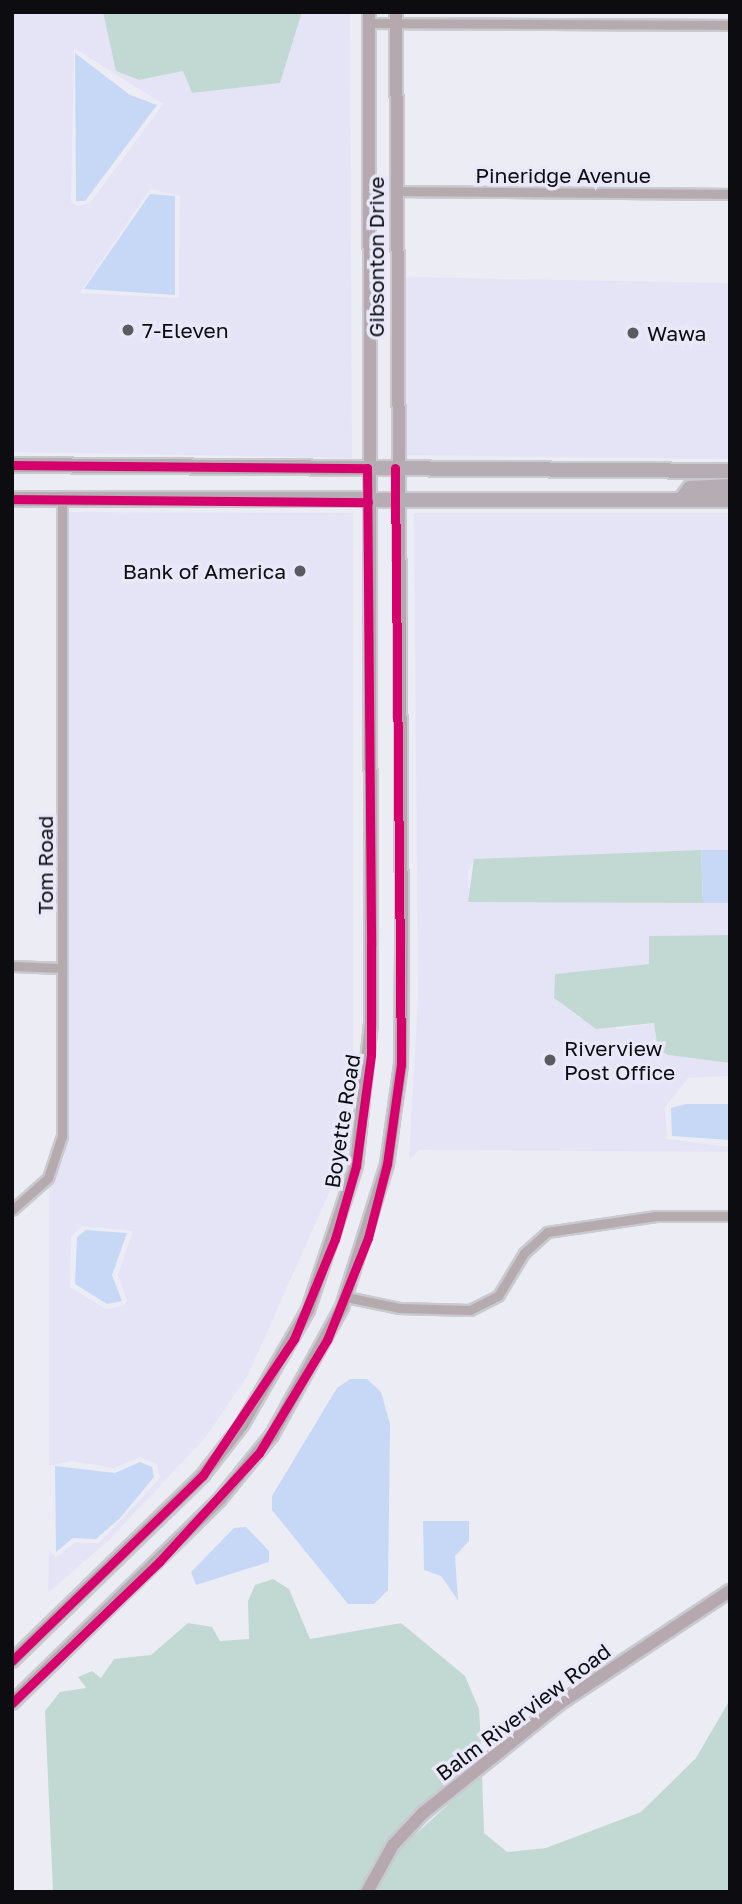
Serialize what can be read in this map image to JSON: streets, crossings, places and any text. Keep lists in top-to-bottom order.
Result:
{
  "streets": {
    "main road": ["Gibsonton Drive", "Boyette Road", "Balm Riverview Road"],
    "street": ["Pineridge Avenue", "Tom Road"]
  },
  "crossings": [
    ["Pineridge Avenue", "Gibsonton Drive"],
    ["Gibsonton Drive", "Boyette Road"]
  ],
  "places": [
    "7-Eleven",
    "Wawa",
    "Bank of America",
    "Riverview Post Office"
  ]
}
